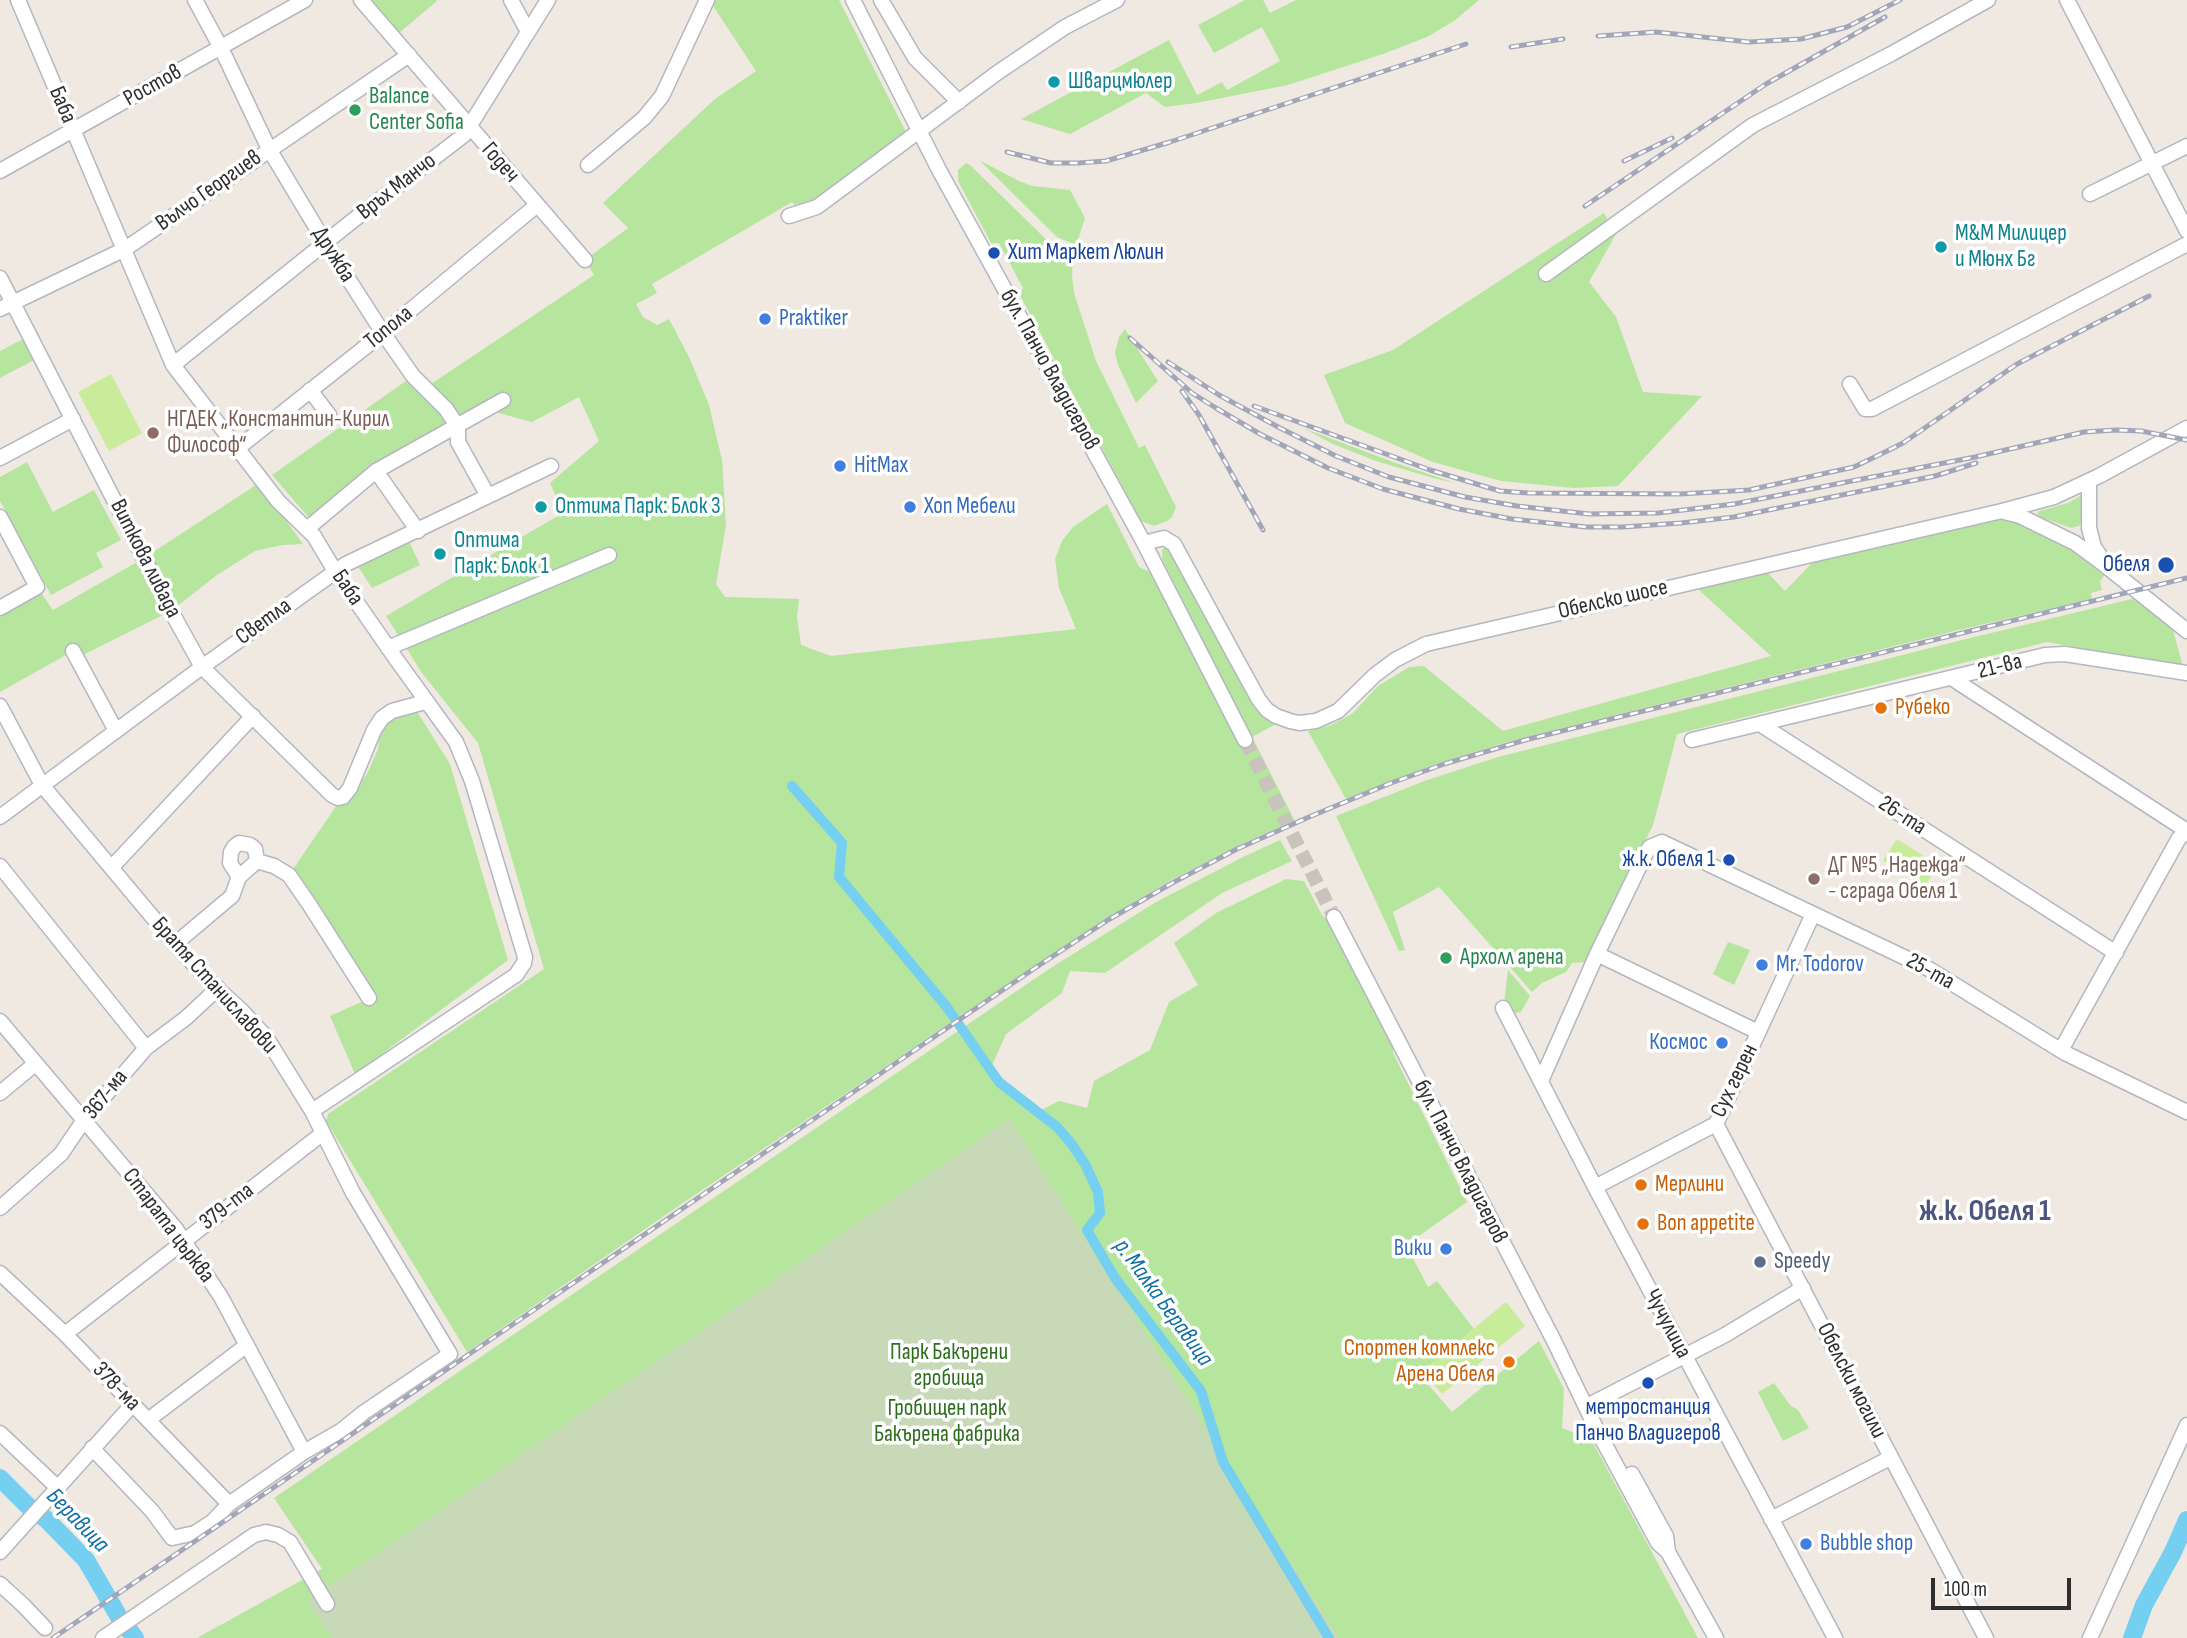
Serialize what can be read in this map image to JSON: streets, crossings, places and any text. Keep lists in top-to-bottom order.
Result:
{
  "streets": {
    "street": [
      "Ростов",
      "Баба",
      "Годеч",
      "Връх Манчо",
      "Вълчо Георгиев",
      "Дружба",
      "Топола",
      "бул. Панчо Владигеров",
      "Виткова ливада",
      "Обелско шосе",
      "Светла",
      "21-ва",
      "26-та",
      "25-та",
      "Братя Станиславови",
      "Сух герен",
      "367-ма",
      "379-та",
      "Старата църква",
      "Чучулица",
      "Обелски могили",
      "378-ма"
    ]
  },
  "crossings": [
    ["Ростов", "Баба"],
    ["Ростов", "Дружба"],
    ["Баба", "Връх Манчо"],
    ["Баба", "Вълчо Георгиев"],
    ["Баба", "Топола"],
    ["Баба", "Виткова ливада"],
    ["Баба", "Светла"],
    ["Баба", "Братя Станиславови"],
    ["Годеч", "Връх Манчо"],
    ["Годеч", "Вълчо Георгиев"],
    ["Годеч", "Топола"],
    ["Връх Манчо", "Дружба"],
    ["Вълчо Георгиев", "Дружба"],
    ["Вълчо Георгиев", "Виткова ливада"],
    ["Дружба", "Топола"],
    ["Дружба", "Светла"],
    ["бул. Панчо Владигеров", "Обелско шосе"],
    ["Виткова ливада", "Светла"],
    ["Светла", "Братя Станиславови"],
    ["21-ва", "26-та"],
    ["25-та", "Сух герен"],
    ["Братя Станиславови", "367-ма"],
    ["Братя Станиславови", "379-та"],
    ["Братя Станиславови", "Старата църква"],
    ["Сух герен", "Чучулица"],
    ["Сух герен", "Обелски могили"],
    ["367-ма", "Старата църква"],
    ["379-та", "Старата църква"],
    ["379-та", "378-ма"]
  ],
  "districts": ["ж.к. Обеля 1"],
  "water": ["р. Малка Беравица", "Беравица"],
  "parks": ["Парк Бакърени гробища", "Гробищен парк Бакърена фабрика"],
  "places": [
    "Шварцмюлер",
    "Balance Center Sofia",
    "М&M Mилицер и Мюнх Бг",
    "Хит Маркет Люлин",
    "Praktiker",
    "НГДЕК „Константин-Кирил Философ“",
    "HitMax",
    "Оптима Парк: Блок 3",
    "Хоп Мебели",
    "Оптима Парк: Блок 1",
    "Обеля",
    "Рубеко",
    "ж.к. Обеля 1",
    "ДГ №5 „Надежда“ - сграда Обеля 1",
    "Архолл арена",
    "Mr. Todorov",
    "Космос",
    "Мерлини",
    "Bon appetite",
    "Вики",
    "Speedy",
    "Спортен комплекс Арена Обеля",
    "метростанция Панчо Владигеров",
    "Bubble shop"
  ],
  "scale_bar": "100 m"
}
